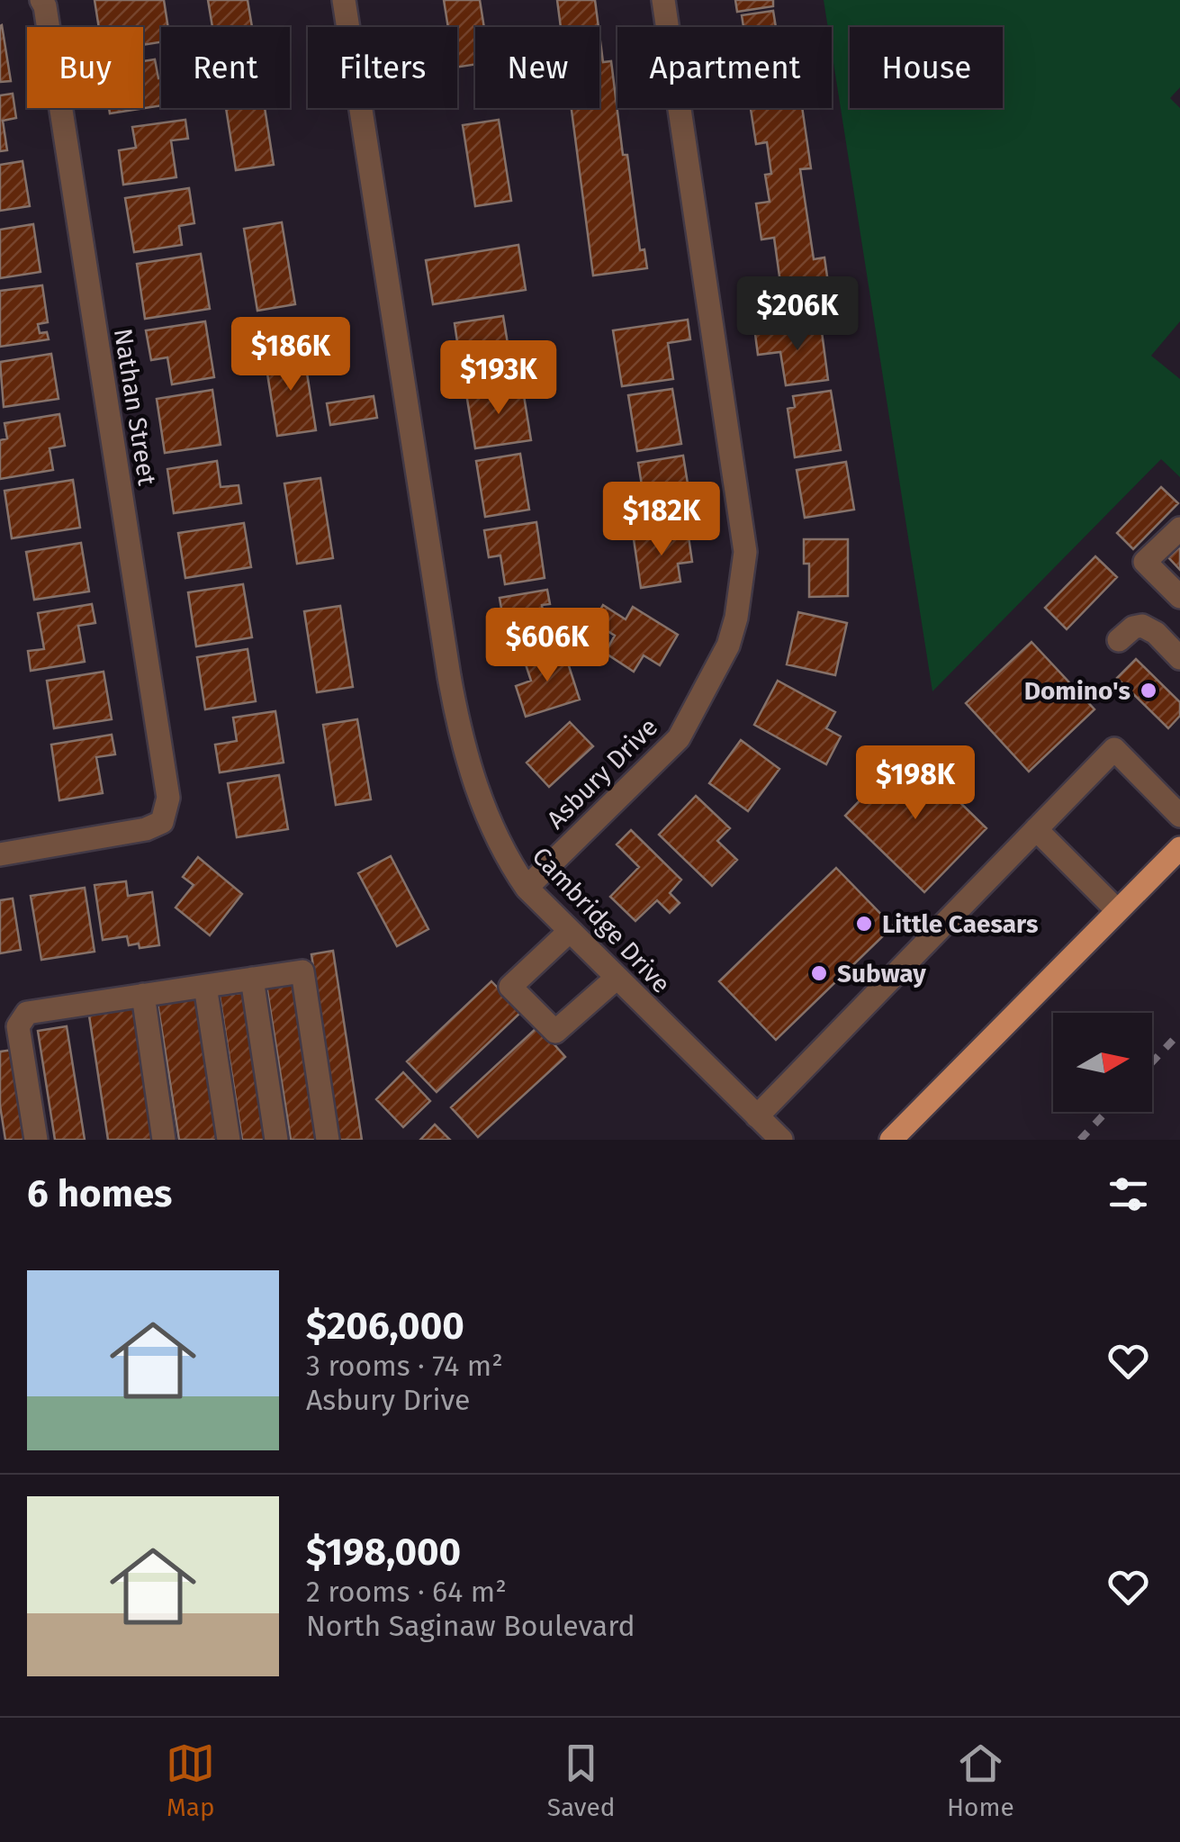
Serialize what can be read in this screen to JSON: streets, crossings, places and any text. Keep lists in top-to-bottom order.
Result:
{
  "streets": {
    "street": ["Nathan Street", "Asbury Drive", "Cambridge Drive"]
  },
  "crossings": [
    ["Asbury Drive", "Cambridge Drive"]
  ],
  "places": ["Domino's", "Little Caesars", "Subway"],
  "north": "right",
  "page": {
    "chip": [
      "Buy",
      "Rent",
      "Filters",
      "New",
      "Apartment",
      "House"
    ],
    "price": [
      "$206K",
      "$186K",
      "$193K",
      "$182K",
      "$606K",
      "$198K"
    ],
    "heading": "6 homes",
    "list": [
      {
        "name": "$206,000",
        "note": "3 rooms · 74 m² · Asbury Drive"
      },
      {
        "name": "$198,000",
        "note": "2 rooms · 64 m² · North Saginaw Boulevard"
      }
    ],
    "tabs": ["Map", "Saved", "Home"]
  }
}
